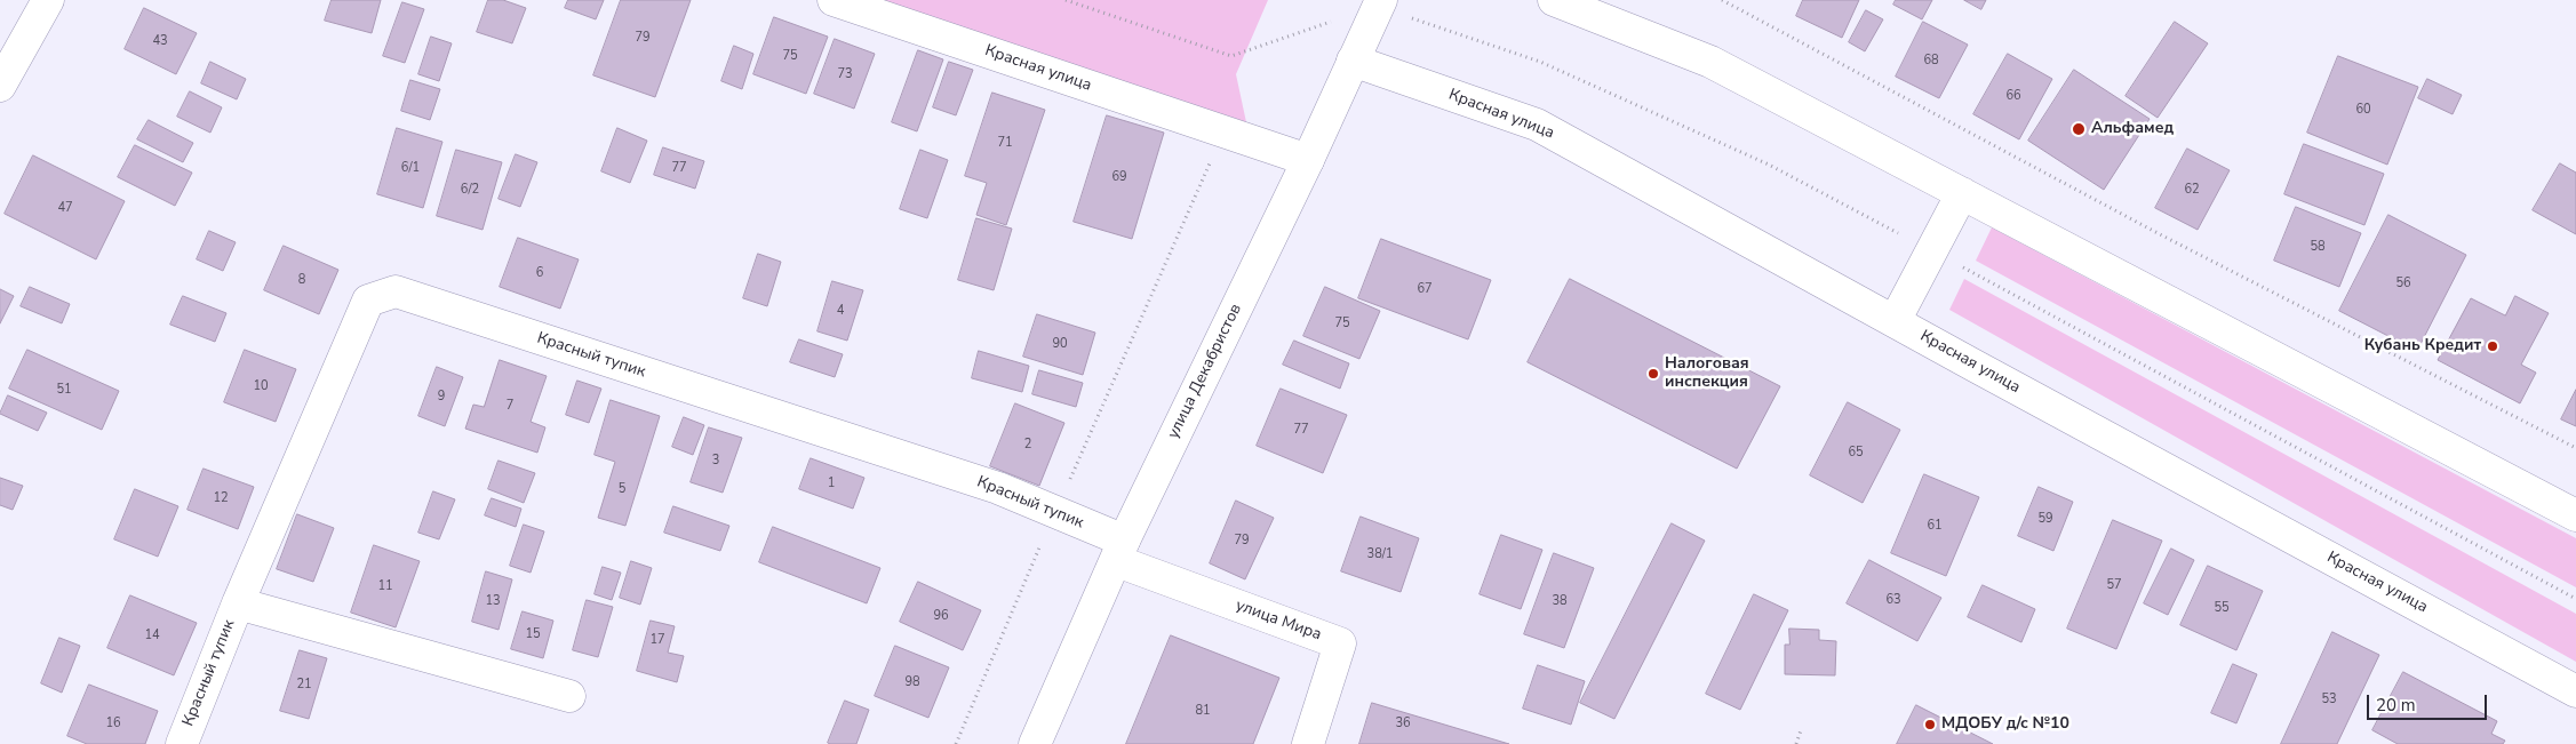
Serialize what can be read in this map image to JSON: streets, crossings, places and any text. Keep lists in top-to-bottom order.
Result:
{
  "streets": {
    "street": [
      "Красная улица",
      "Красный тупик",
      "улица Декабристов",
      "улица Мира"
    ]
  },
  "crossings": [
    ["Красная улица", "улица Декабристов"],
    ["Красный тупик", "улица Декабристов"],
    ["Красный тупик", "улица Мира"],
    ["улица Декабристов", "улица Мира"]
  ],
  "places": [
    "Альфамед",
    "Кубань Кредит",
    "Налоговая инспекция",
    "МДОБУ д/с №10"
  ],
  "house_numbers": [
    "79",
    "43",
    "75",
    "68",
    "73",
    "66",
    "60",
    "71",
    "6/1",
    "77",
    "69",
    "6/2",
    "62",
    "47",
    "58",
    "6",
    "8",
    "56",
    "67",
    "4",
    "75",
    "90",
    "10",
    "51",
    "9",
    "7",
    "77",
    "2",
    "65",
    "3",
    "1",
    "5",
    "12",
    "59",
    "61",
    "79",
    "38/1",
    "57",
    "11",
    "63",
    "13",
    "38",
    "55",
    "96",
    "15",
    "14",
    "17",
    "98",
    "21",
    "53",
    "81",
    "16",
    "36"
  ],
  "scale_bar": "20 m"
}
